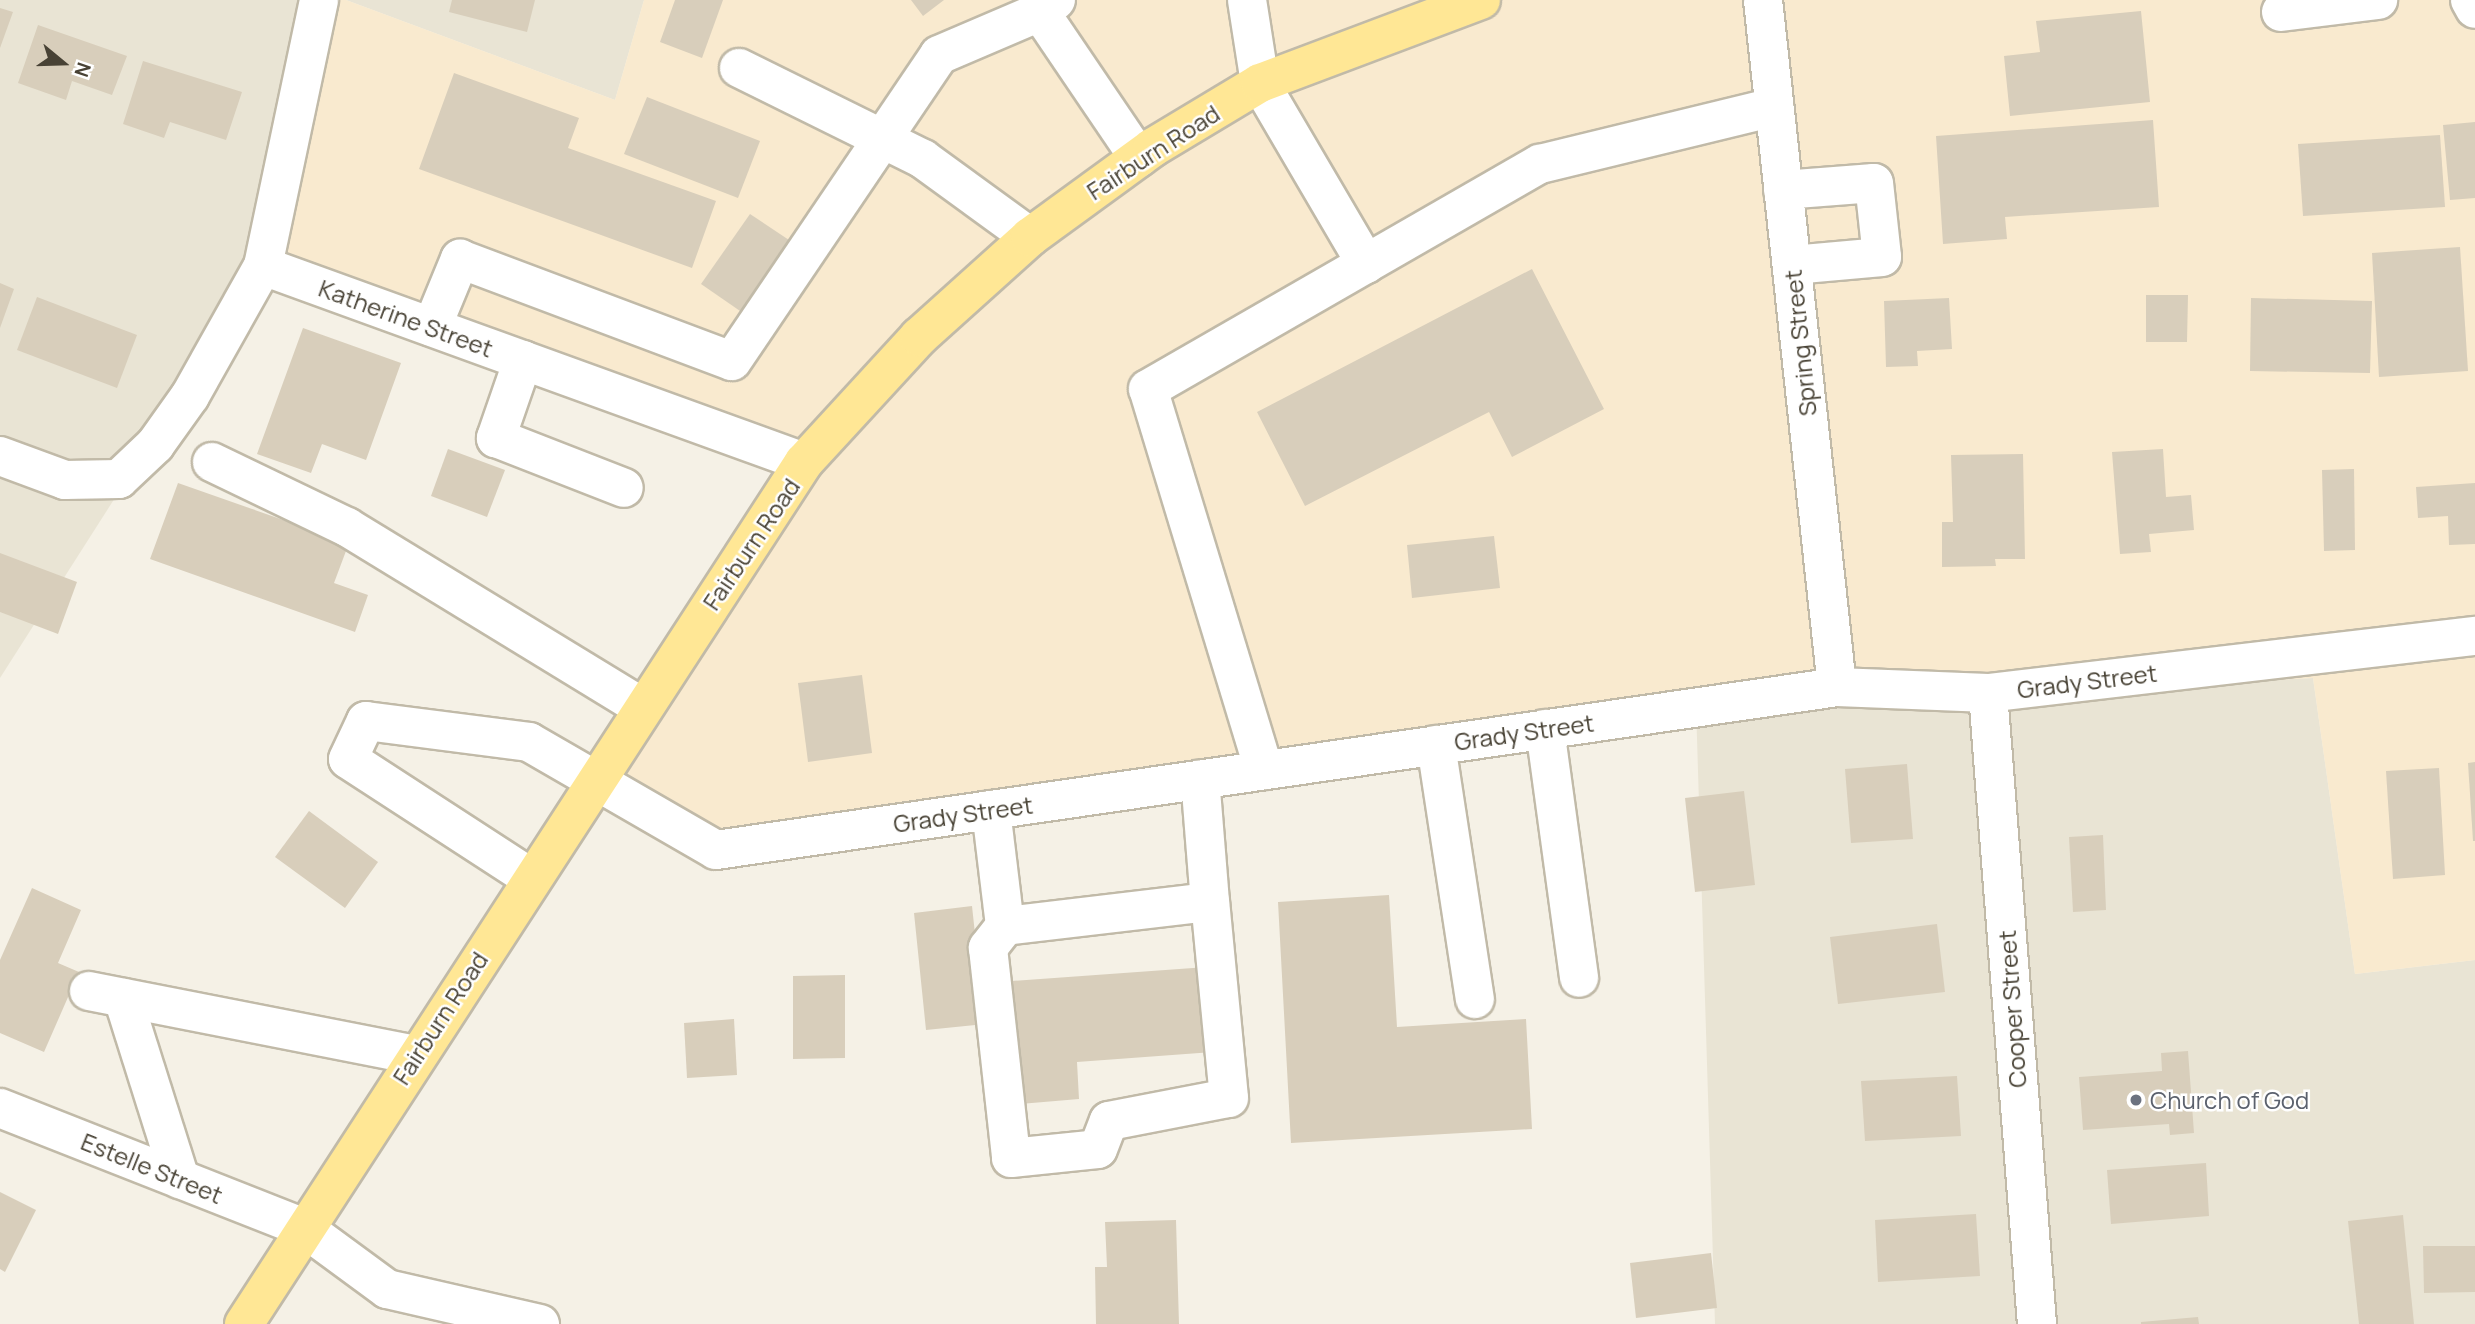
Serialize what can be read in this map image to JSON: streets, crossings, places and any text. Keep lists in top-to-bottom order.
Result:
{
  "streets": {
    "main road": ["Fairburn Road"],
    "street": [
      "Katherine Street",
      "Spring Street",
      "Grady Street",
      "Cooper Street",
      "Estelle Street"
    ]
  },
  "crossings": [
    ["Fairburn Road", "Katherine Street"],
    ["Fairburn Road", "Grady Street"],
    ["Fairburn Road", "Estelle Street"],
    ["Spring Street", "Grady Street"],
    ["Grady Street", "Cooper Street"]
  ],
  "places": ["Church of God"],
  "north": "right"
}
